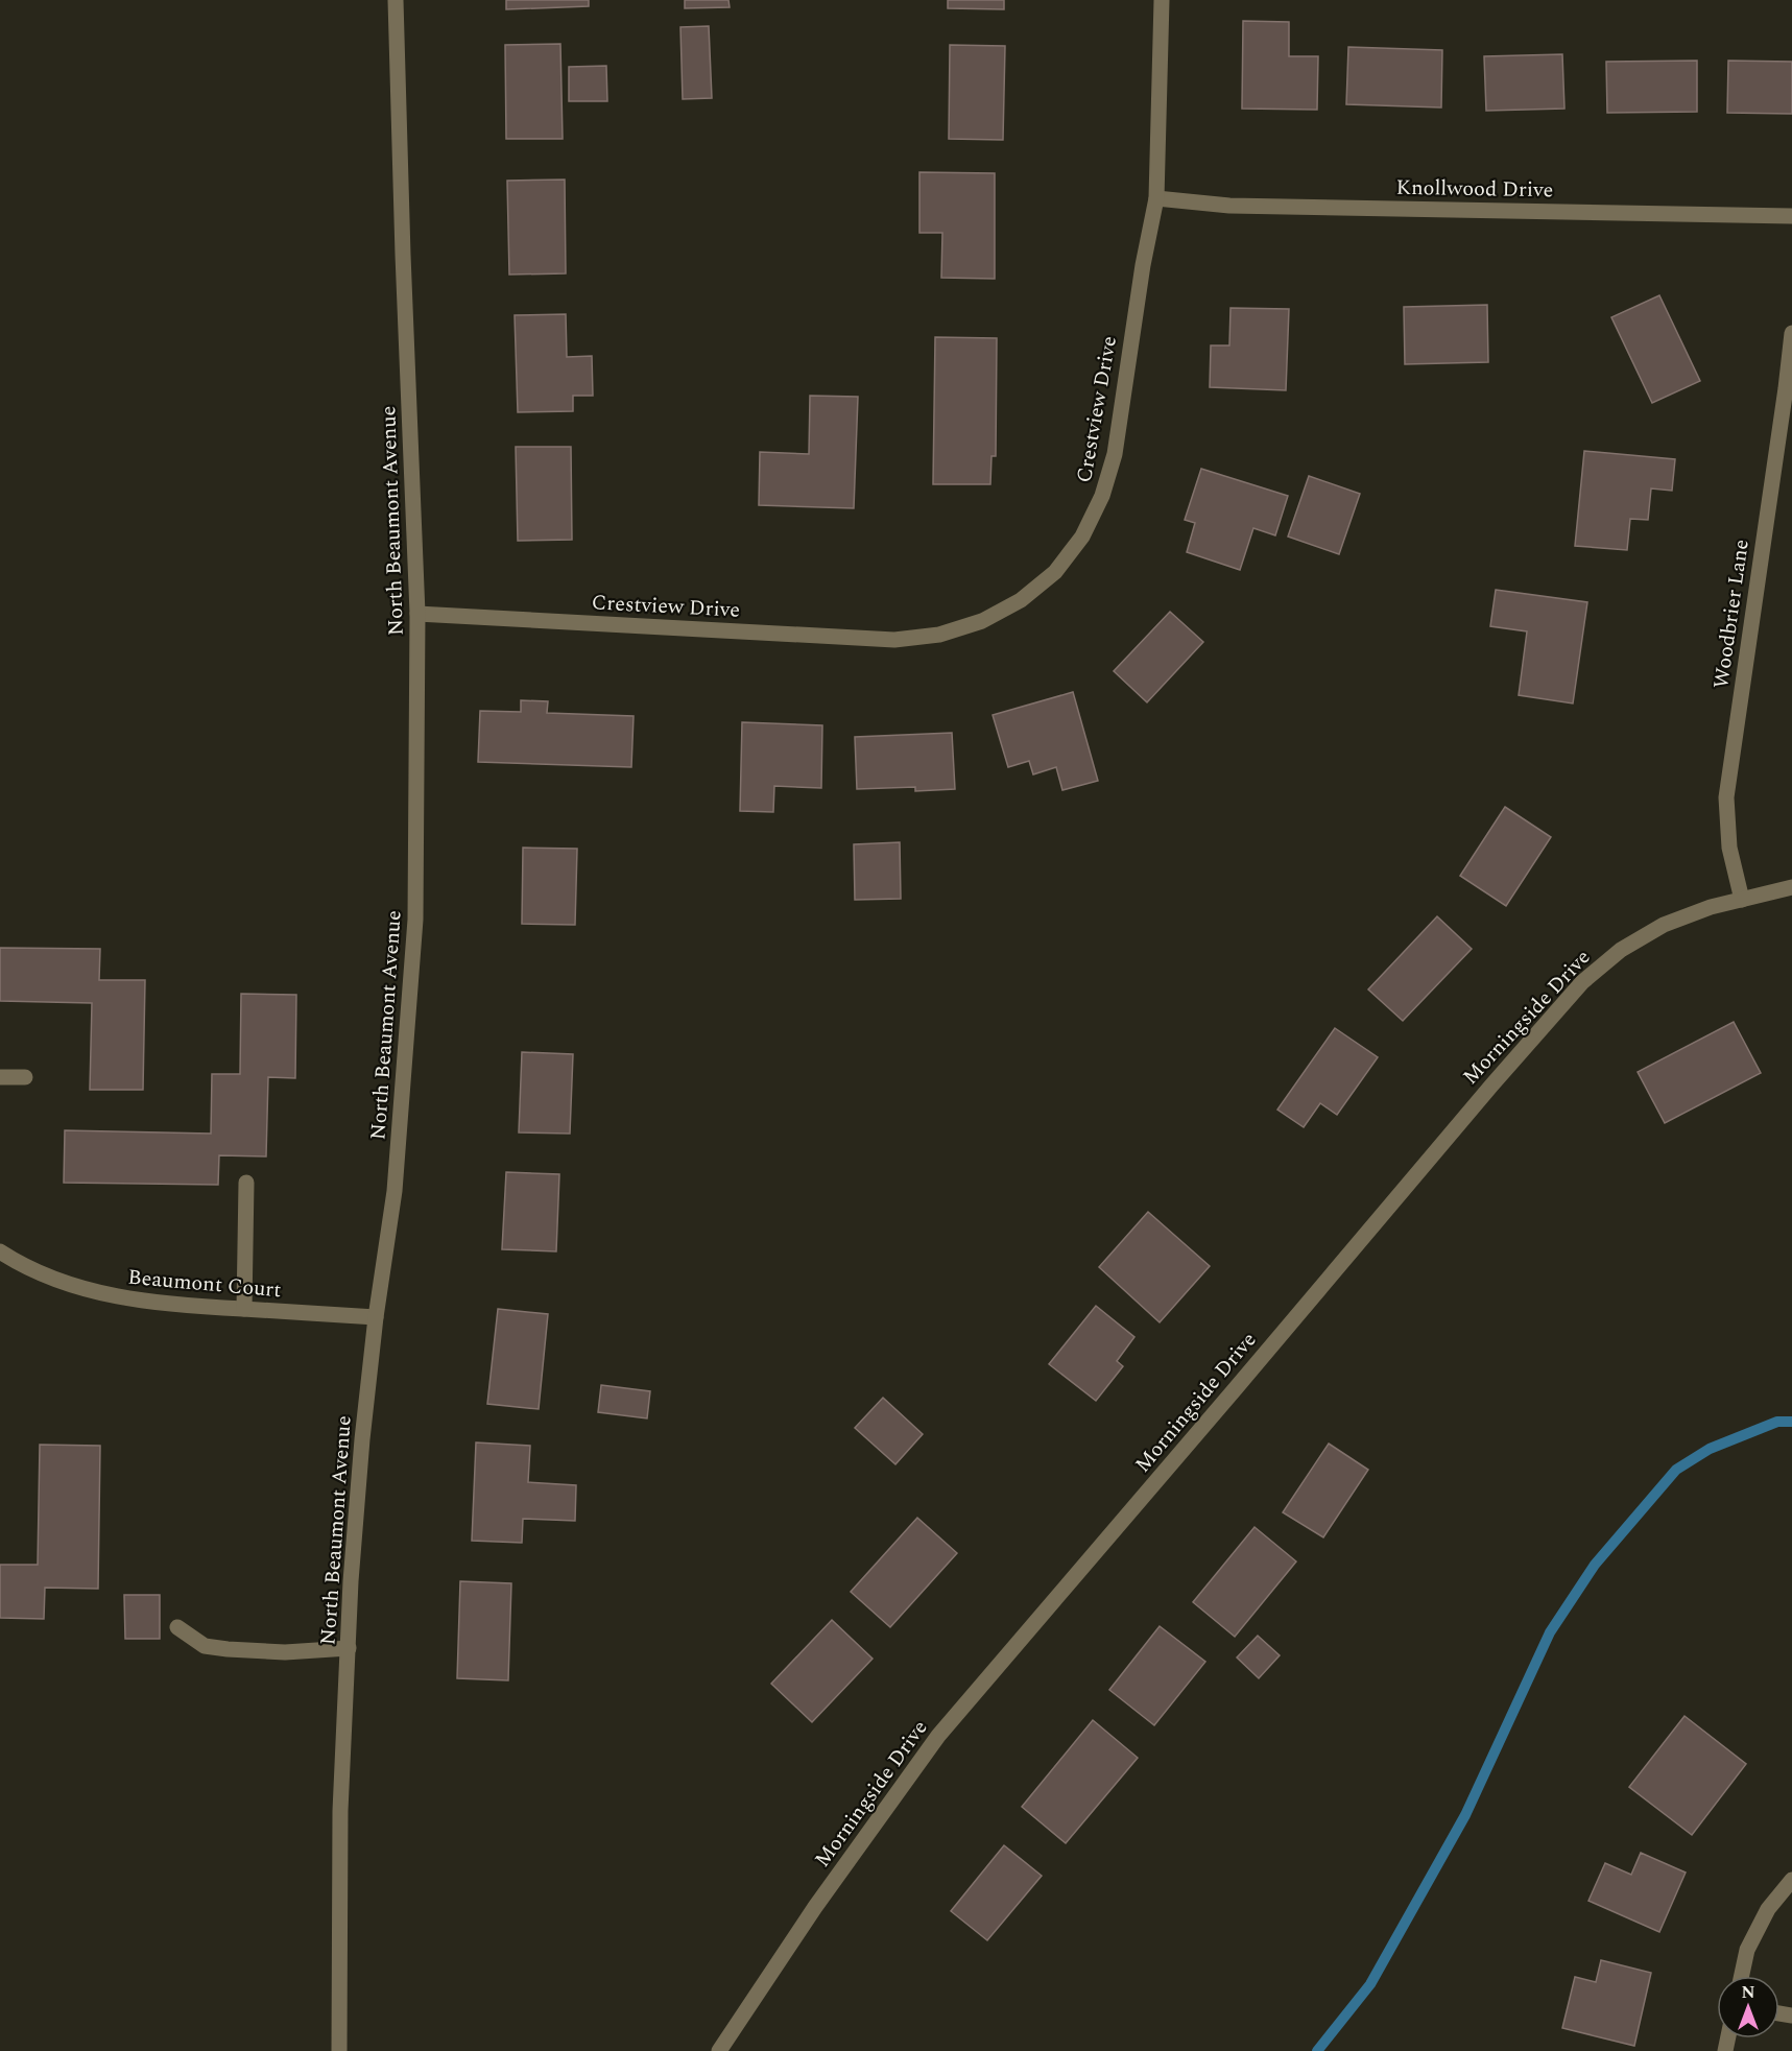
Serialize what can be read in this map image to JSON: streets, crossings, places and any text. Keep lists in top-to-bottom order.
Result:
{
  "streets": {
    "street": [
      "Knollwood Drive",
      "Crestview Drive",
      "North Beaumont Avenue",
      "Woodbrier Lane",
      "Morningside Drive",
      "Beaumont Court"
    ]
  },
  "crossings": [
    ["Knollwood Drive", "Crestview Drive"],
    ["Crestview Drive", "North Beaumont Avenue"],
    ["North Beaumont Avenue", "Beaumont Court"],
    ["Woodbrier Lane", "Morningside Drive"]
  ],
  "north": "top"
}
